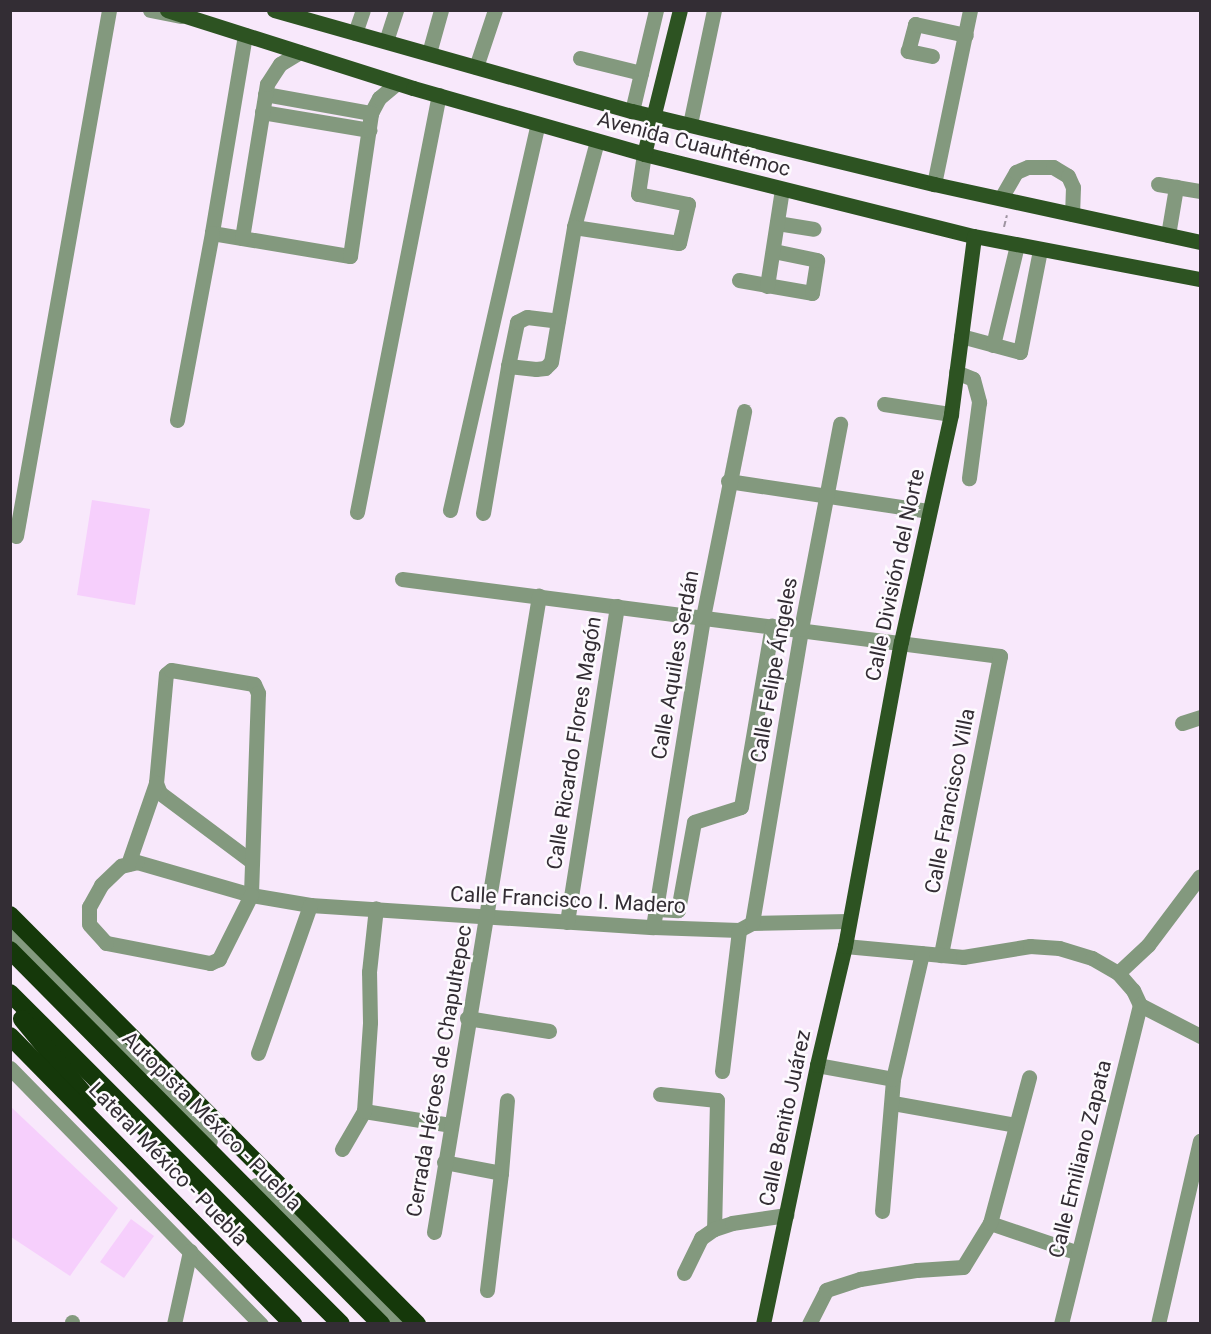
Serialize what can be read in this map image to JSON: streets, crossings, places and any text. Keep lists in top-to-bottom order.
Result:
{
  "streets": {
    "highway": ["Autopista México - Puebla", "Lateral México - Puebla"],
    "main road": ["Avenida Cuauhtémoc", "Calle División del Norte", "Calle Benito Juárez"],
    "street": [
      "Calle Aquiles Serdán",
      "Calle Felipe Ángeles",
      "Calle Ricardo Flores Magón",
      "Calle Francisco Villa",
      "Calle Francisco I. Madero",
      "Cerrada Héroes de Chapultepec",
      "Calle Emiliano Zapata"
    ]
  },
  "crossings": [
    ["Avenida Cuauhtémoc", "Calle División del Norte"],
    ["Calle División del Norte", "Calle Francisco Villa"],
    ["Calle División del Norte", "Calle Francisco I. Madero"],
    ["Calle División del Norte", "Calle Benito Juárez"],
    ["Calle Aquiles Serdán", "Calle Francisco I. Madero"],
    ["Calle Felipe Ángeles", "Calle Francisco I. Madero"],
    ["Calle Ricardo Flores Magón", "Calle Francisco I. Madero"],
    ["Calle Francisco I. Madero", "Cerrada Héroes de Chapultepec"],
    ["Calle Francisco I. Madero", "Calle Benito Juárez"]
  ]
}
